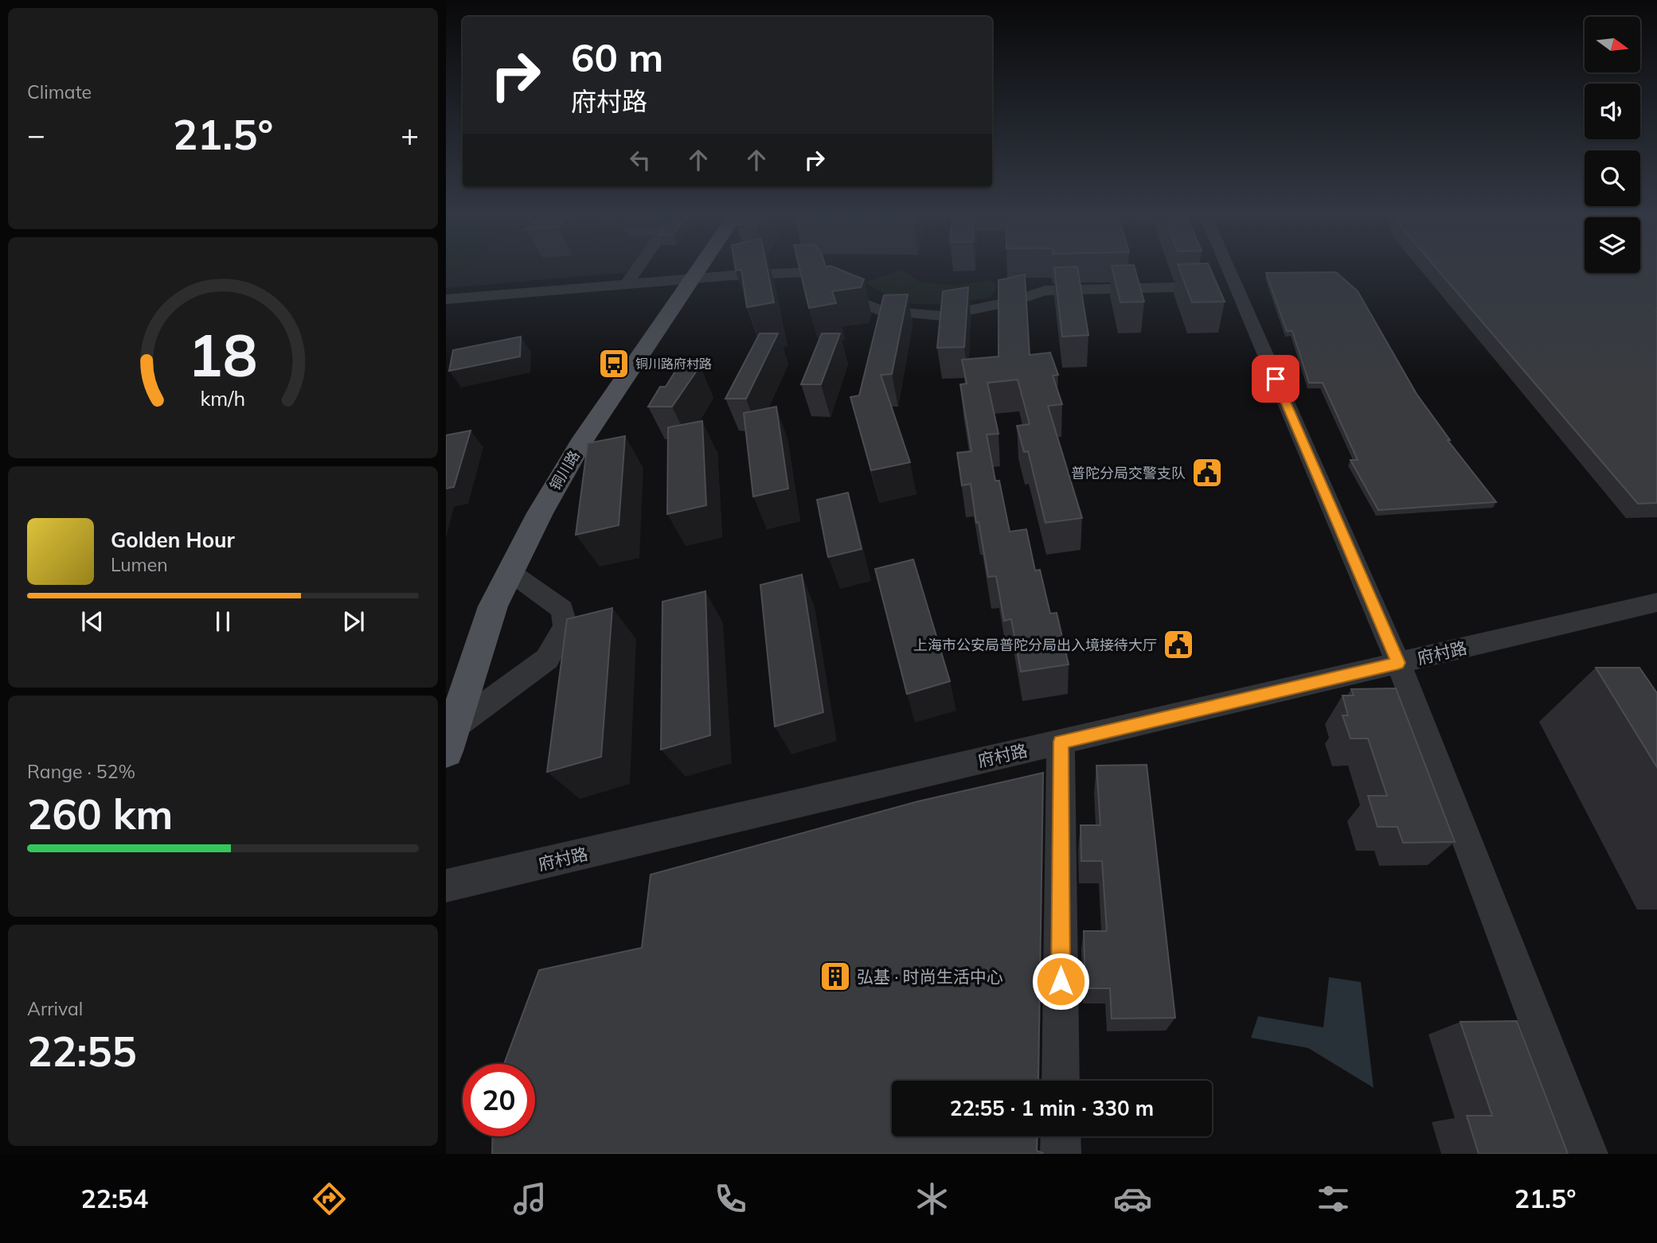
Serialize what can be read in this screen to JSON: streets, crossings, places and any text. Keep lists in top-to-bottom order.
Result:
{
  "streets": {
    "main road": ["铜川路"],
    "street": ["府村路"]
  },
  "places": {
    "bus stop": ["铜川路府村路"],
    "public building": ["普陀分局交警支队", "上海市公安局普陀分局出入境接待大厅"],
    "building": ["弘基 · 时尚生活中心"]
  },
  "north": "right",
  "page": {
    "tile": [
      "Climate",
      ["Range · 52%", "260 km"],
      ["Arrival", "22:55"]
    ],
    "turn": ["60 m", "府村路"],
    "heat": ["−", "21.5°", "+"],
    "song": ["Golden Hour", "Lumen"],
    "limit": "20",
    "trip": "22:55 · 1 min · 330 m",
    "tabs": ["22:54", "21.5°"],
    "gauge": ["18", "km/h"]
  }
}
